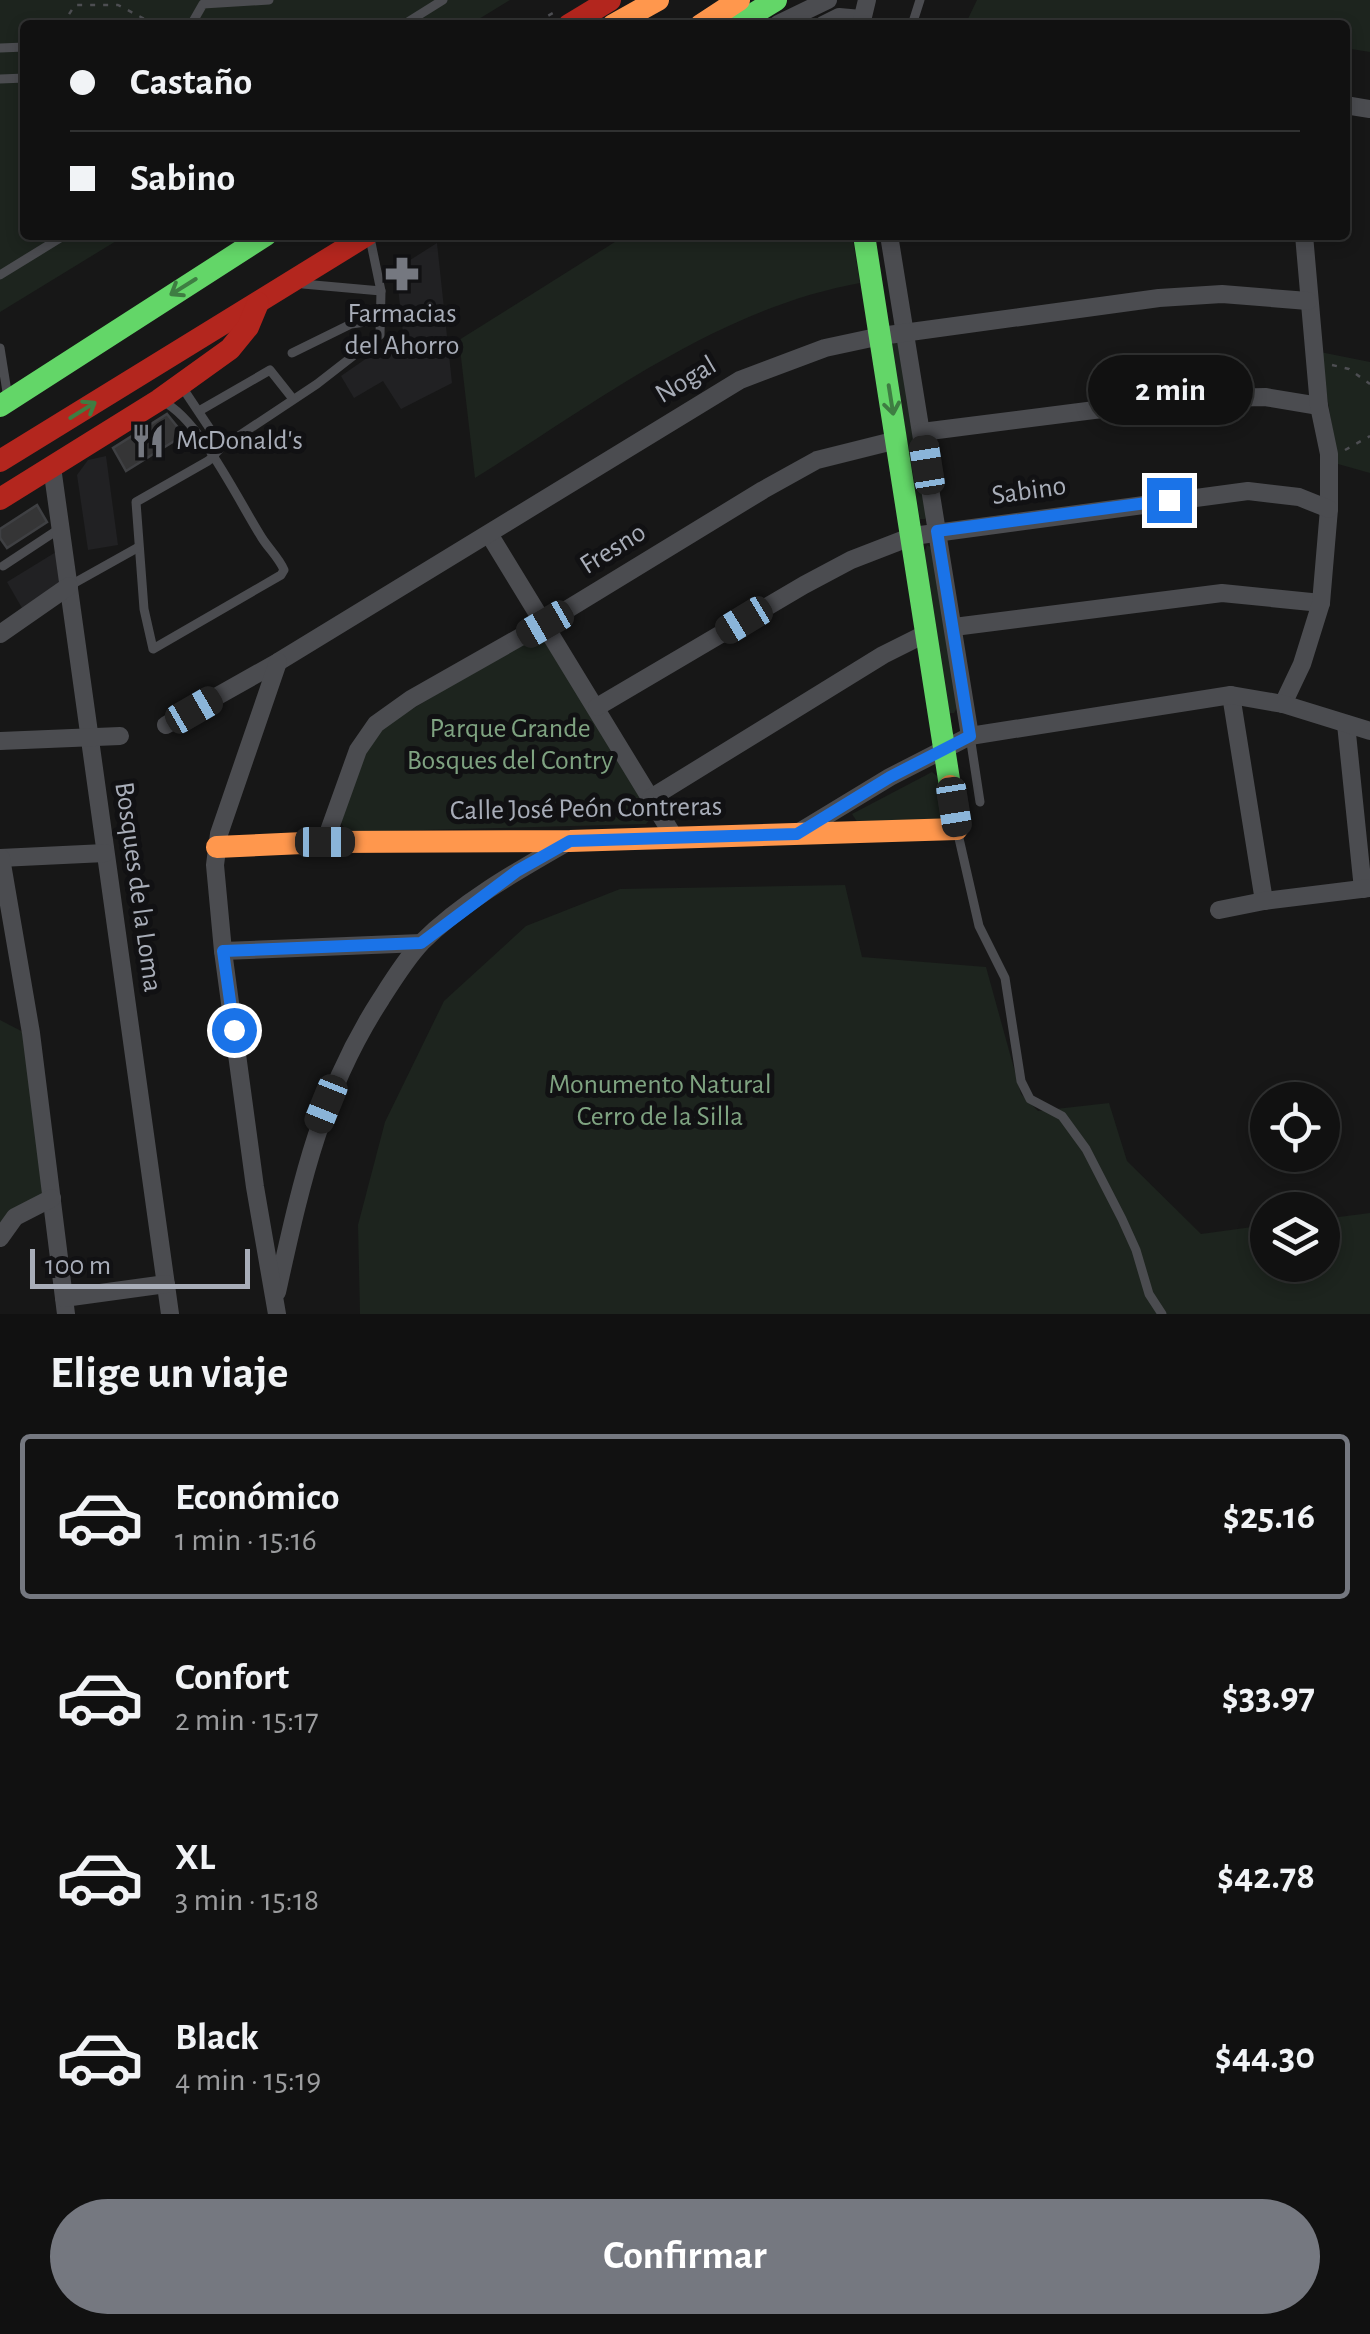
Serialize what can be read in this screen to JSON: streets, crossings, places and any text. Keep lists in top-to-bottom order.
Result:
{
  "streets": {
    "street": [
      "Nogal",
      "Sabino",
      "Fresno",
      "Calle José Peón Contreras",
      "Bosques de la Loma"
    ]
  },
  "crossings": [
    ["Fresno", "Calle José Peón Contreras"]
  ],
  "parks": ["Parque Grande Bosques del Contry", "Monumento Natural Cerro de la Silla"],
  "places": {
    "pharmacy": ["Farmacias del Ahorro"],
    "restaurant": ["McDonald's"]
  },
  "scale_bar": "100 m",
  "page": {
    "banner": ["Castaño", "Sabino"],
    "bubble": "2 min",
    "scale": "100 m",
    "heading": "Elige un viaje",
    "list": [
      {
        "name": "Económico",
        "note": "1 min · 15:16",
        "value": "$25.16"
      },
      {
        "name": "Confort",
        "note": "2 min · 15:17",
        "value": "$33.97"
      },
      {
        "name": "XL",
        "note": "3 min · 15:18",
        "value": "$42.78"
      },
      {
        "name": "Black",
        "note": "4 min · 15:19",
        "value": "$44.30"
      }
    ],
    "buttons": "Confirmar"
  }
}
